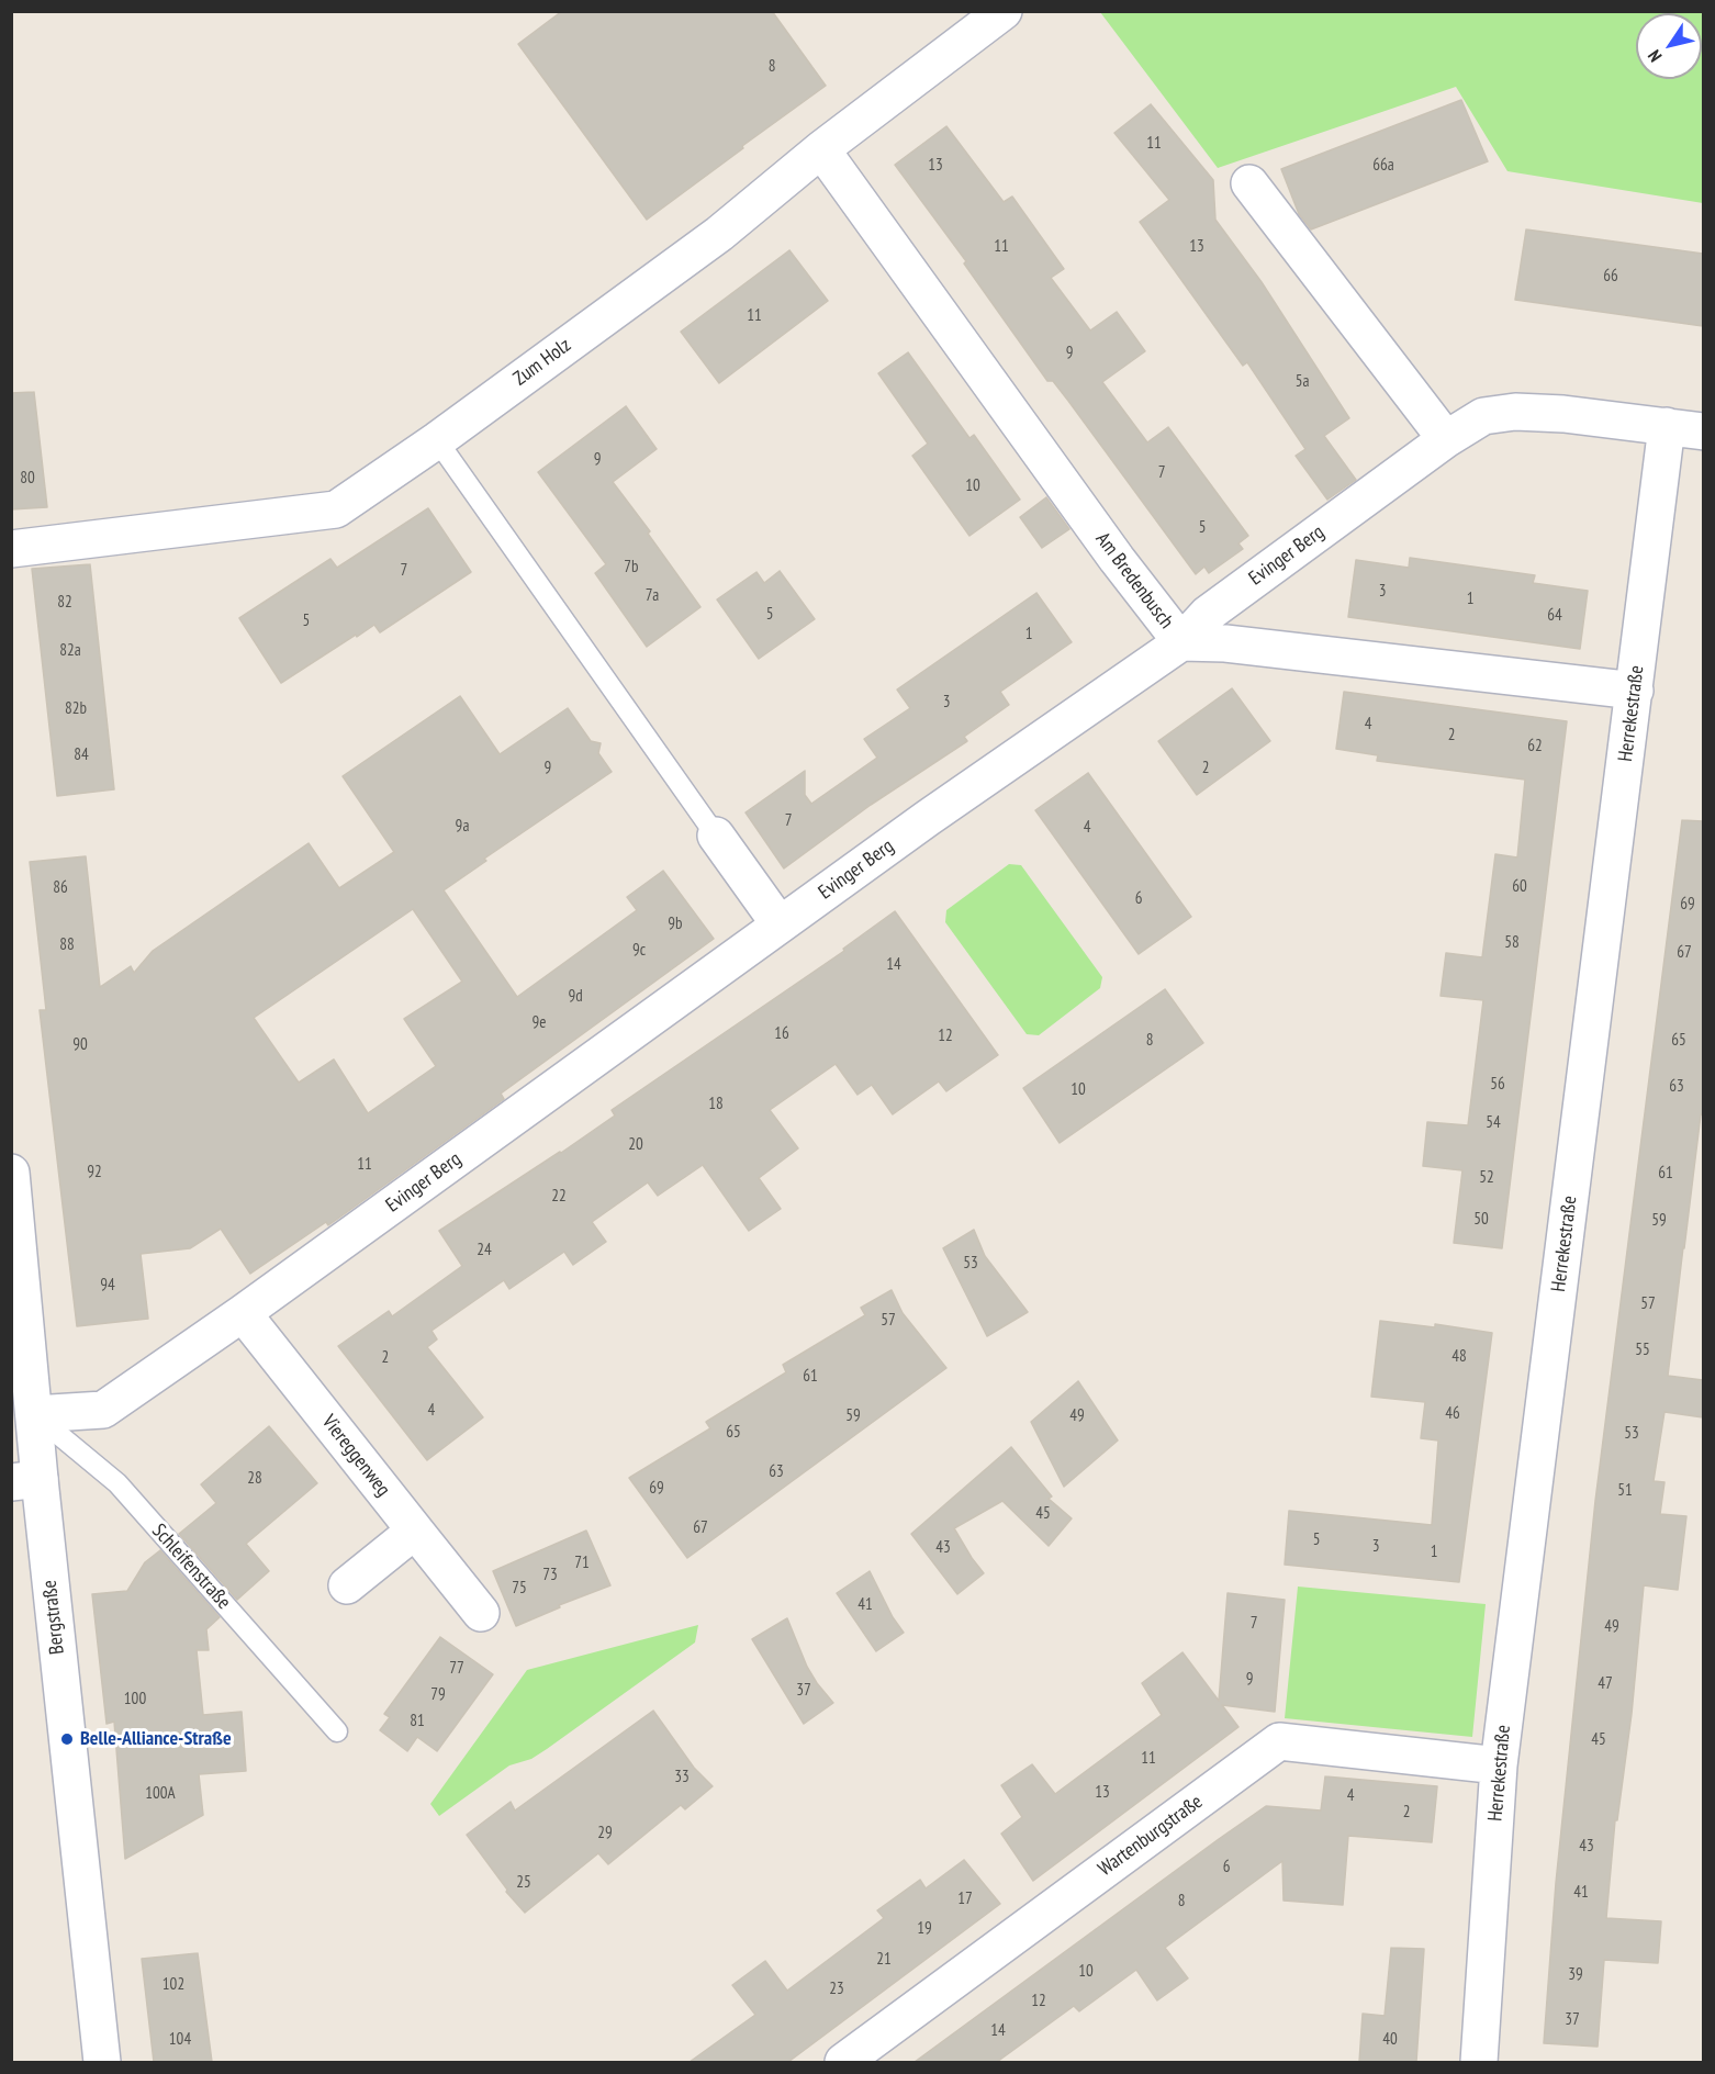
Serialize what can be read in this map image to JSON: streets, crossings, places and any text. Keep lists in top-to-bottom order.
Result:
{
  "streets": {
    "street": [
      "Zum Holz",
      "Evinger Berg",
      "Am Bredenbusch",
      "Herrekestraße",
      "Viereggenweg",
      "Bergstraße",
      "Wartenburgstraße"
    ],
    "lane": ["Schleifenstraße"]
  },
  "crossings": [
    ["Zum Holz", "Am Bredenbusch"],
    ["Evinger Berg", "Am Bredenbusch"],
    ["Evinger Berg", "Herrekestraße"],
    ["Evinger Berg", "Viereggenweg"],
    ["Evinger Berg", "Schleifenstraße"],
    ["Evinger Berg", "Bergstraße"],
    ["Am Bredenbusch", "Herrekestraße"],
    ["Herrekestraße", "Wartenburgstraße"],
    ["Schleifenstraße", "Bergstraße"]
  ],
  "places": ["Belle-Alliance-Straße"],
  "house_numbers": [
    "8",
    "11",
    "13",
    "66a",
    "11",
    "13",
    "66",
    "11",
    "9",
    "5a",
    "9",
    "7",
    "80",
    "10",
    "5",
    "7b",
    "7",
    "3",
    "7a",
    "1",
    "82",
    "5",
    "64",
    "5",
    "1",
    "82a",
    "3",
    "82b",
    "4",
    "2",
    "62",
    "84",
    "9",
    "2",
    "7",
    "9a",
    "4",
    "60",
    "86",
    "6",
    "69",
    "9b",
    "58",
    "88",
    "9c",
    "67",
    "14",
    "9d",
    "9e",
    "16",
    "12",
    "8",
    "65",
    "90",
    "56",
    "63",
    "10",
    "18",
    "54",
    "20",
    "11",
    "92",
    "61",
    "52",
    "22",
    "50",
    "59",
    "24",
    "53",
    "94",
    "57",
    "57",
    "55",
    "48",
    "2",
    "61",
    "4",
    "46",
    "59",
    "49",
    "65",
    "53",
    "63",
    "28",
    "69",
    "51",
    "45",
    "67",
    "5",
    "3",
    "43",
    "1",
    "71",
    "73",
    "75",
    "41",
    "7",
    "49",
    "77",
    "9",
    "47",
    "37",
    "79",
    "100",
    "81",
    "45",
    "11",
    "33",
    "13",
    "100A",
    "4",
    "2",
    "29",
    "43",
    "6",
    "25",
    "41",
    "17",
    "8",
    "19",
    "21",
    "10",
    "39",
    "102",
    "23",
    "12",
    "37",
    "14",
    "104",
    "40"
  ],
  "north": "bottom left"
}
